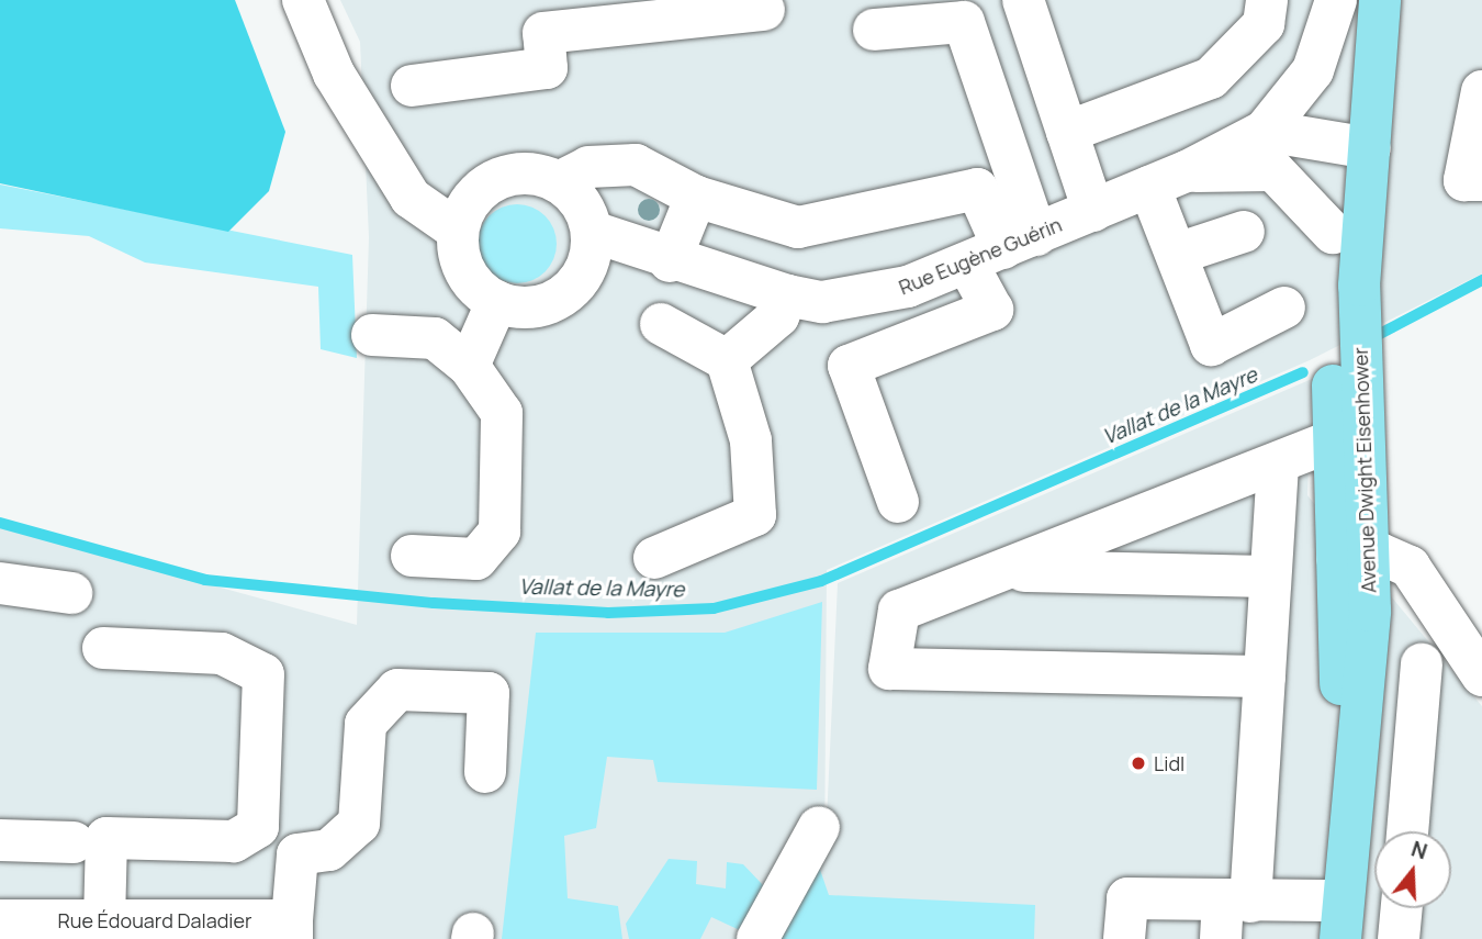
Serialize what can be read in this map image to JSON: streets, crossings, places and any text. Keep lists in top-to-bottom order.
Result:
{
  "streets": {
    "main road": ["Avenue Dwight Eisenhower"],
    "street": ["Rue Eugène Guérin", "Rue Édouard Daladier"]
  },
  "water": ["Vallat de la Mayre"],
  "places": ["Lidl"],
  "north": "top"
}
